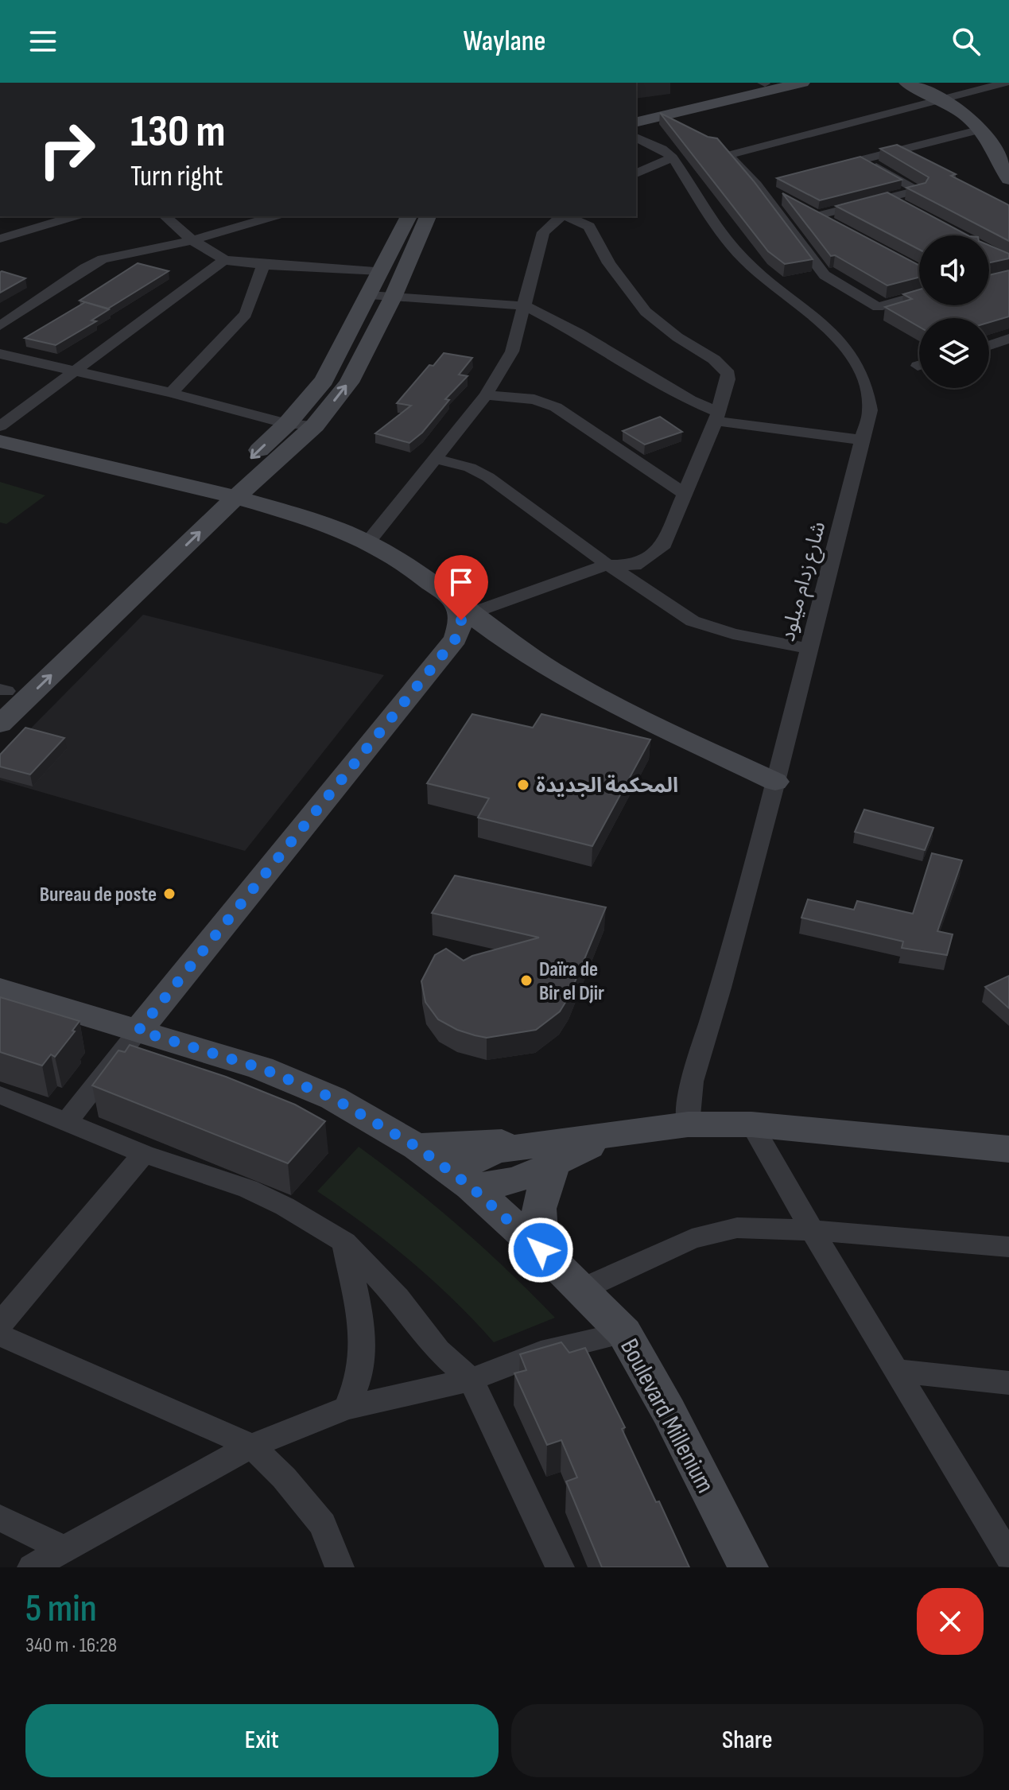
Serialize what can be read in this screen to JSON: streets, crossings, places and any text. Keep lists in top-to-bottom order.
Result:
{
  "streets": {
    "main road": ["Boulevard Millenium"],
    "street": ["شارع زدام ميلود"]
  },
  "places": ["المحكمة الجديدة", "Bureau de poste", "Daïra de Bir el Djir"],
  "page": {
    "header": "Waylane",
    "turn": ["130 m", "Turn right"],
    "heading": ["5 min", "340 m · 16:28"],
    "buttons": ["Exit", "Share"]
  }
}
